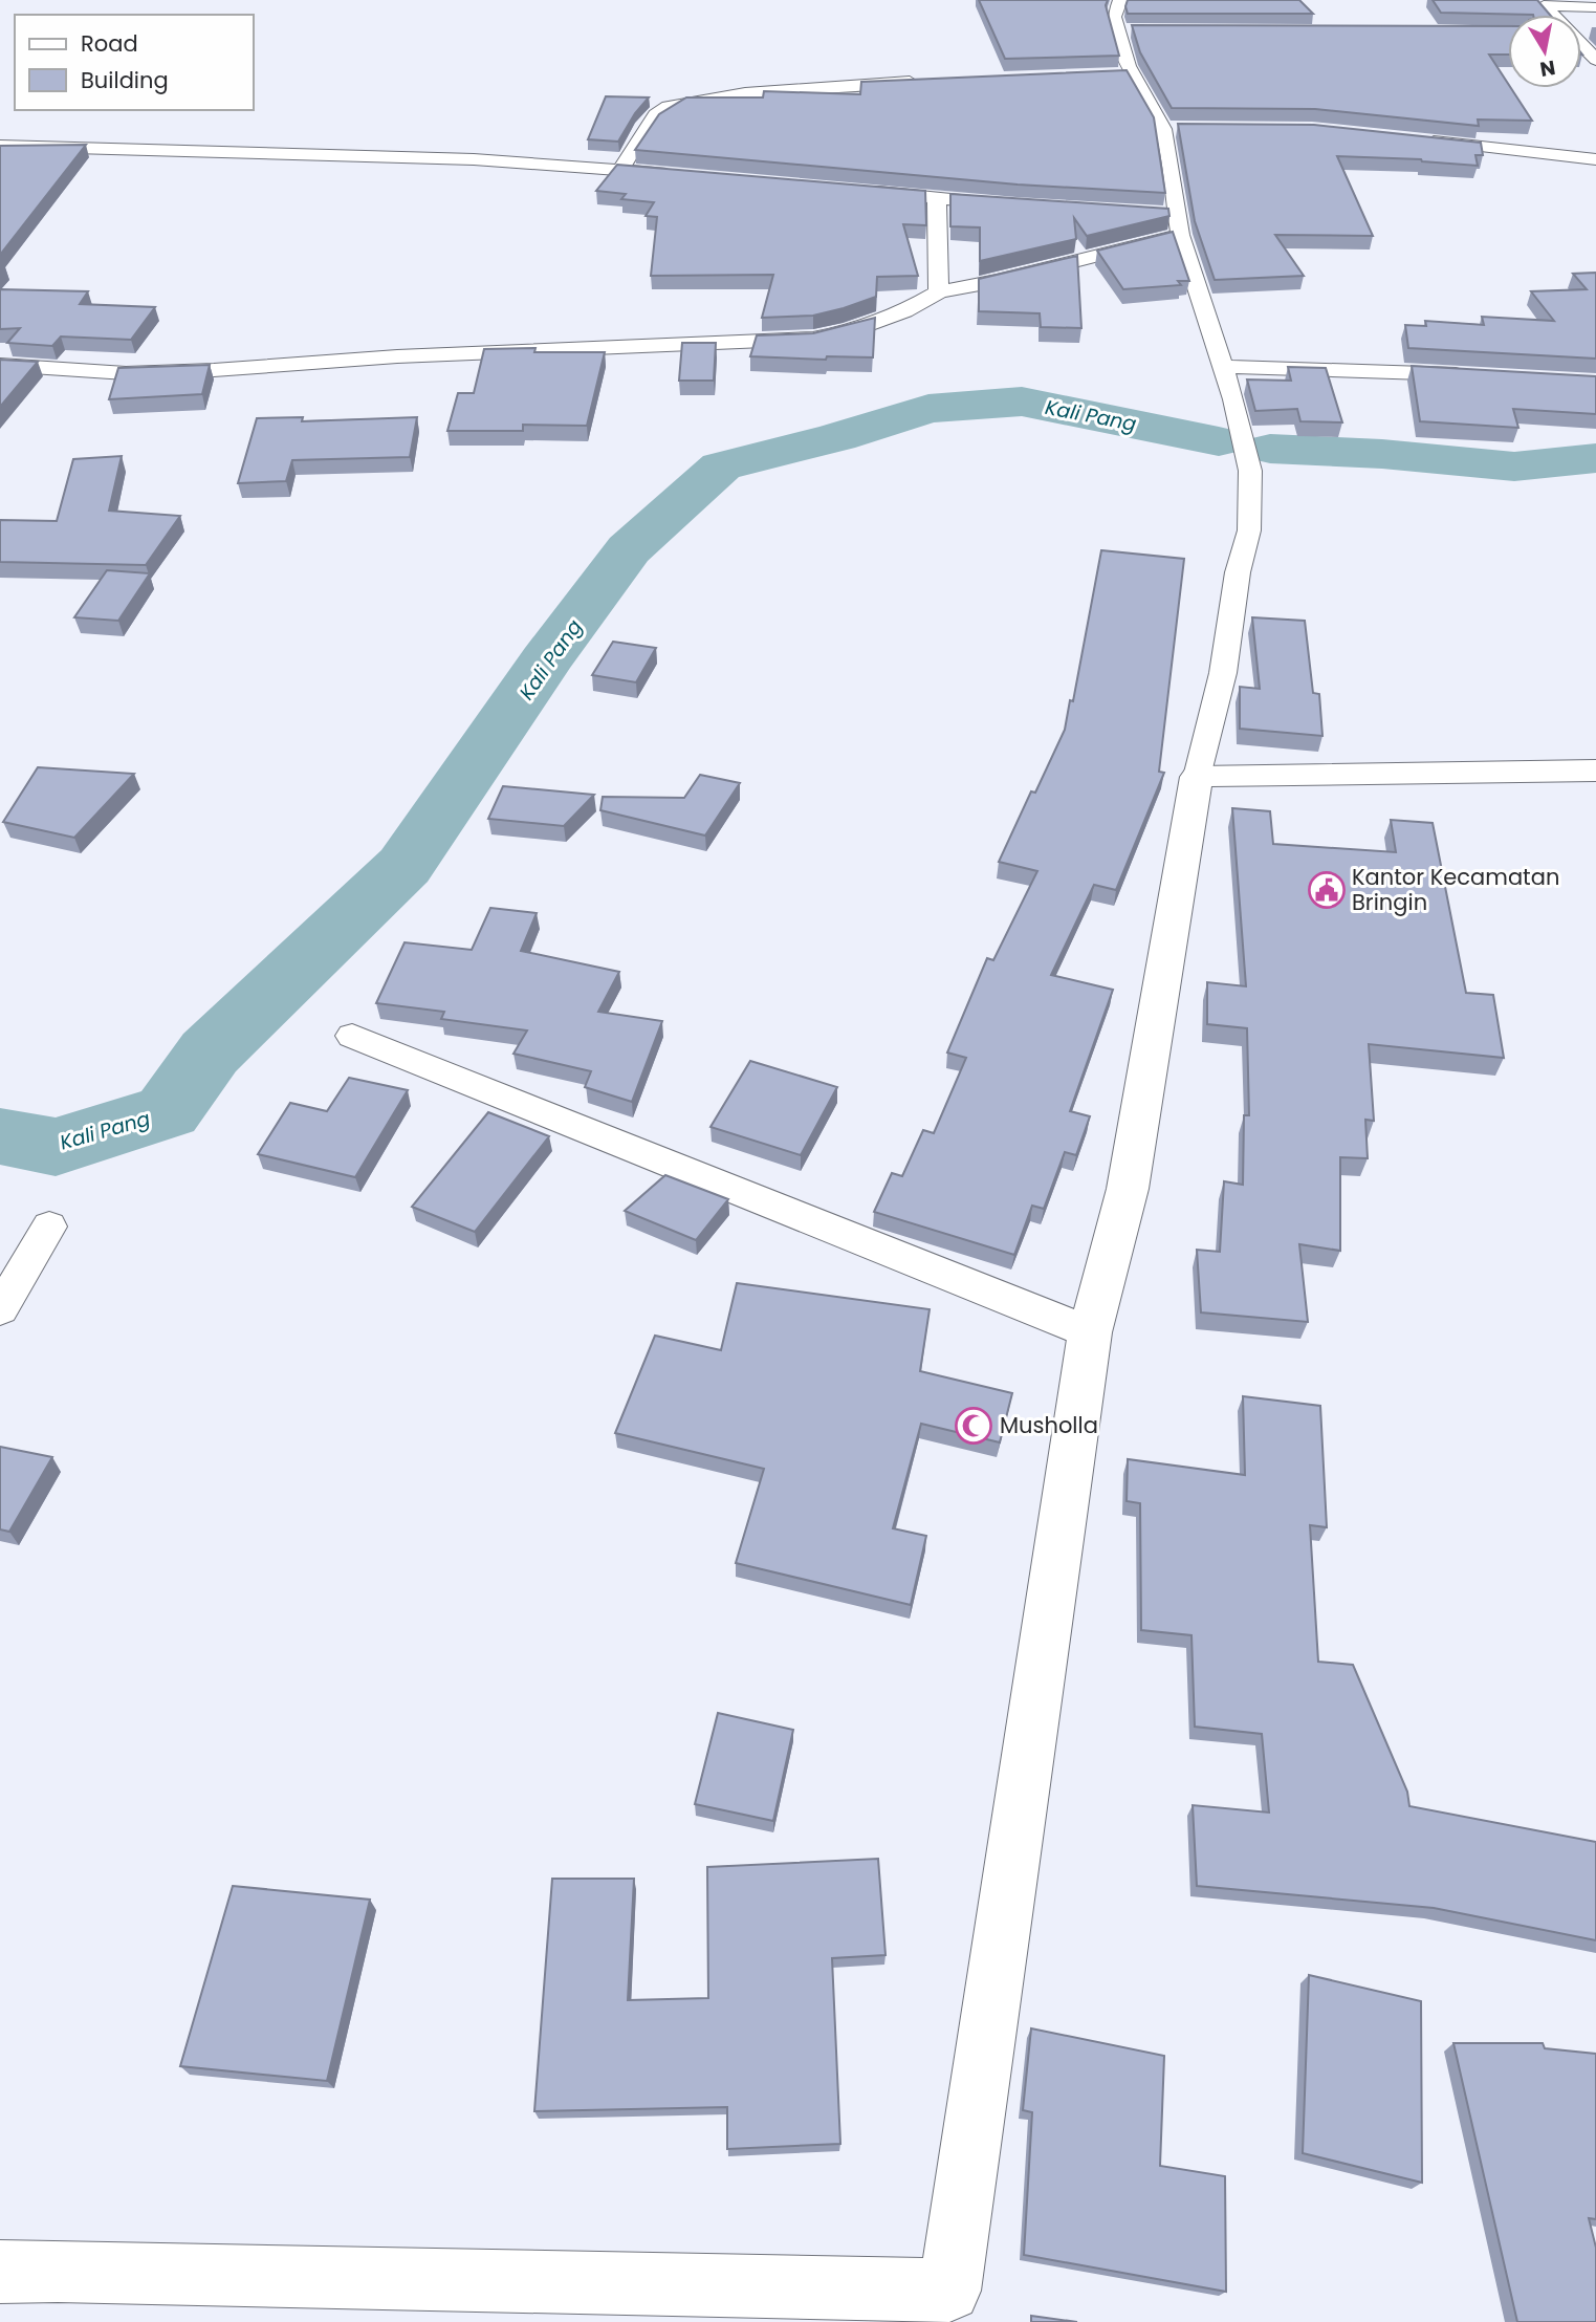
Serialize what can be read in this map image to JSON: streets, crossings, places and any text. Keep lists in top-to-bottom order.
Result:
{
  "water": ["Kali Pang"],
  "places": {
    "public building": ["Kantor Kecamatan Bringin"],
    "mosque": ["Musholla"]
  },
  "legend": ["Road", "Building"],
  "north": "bottom"
}
